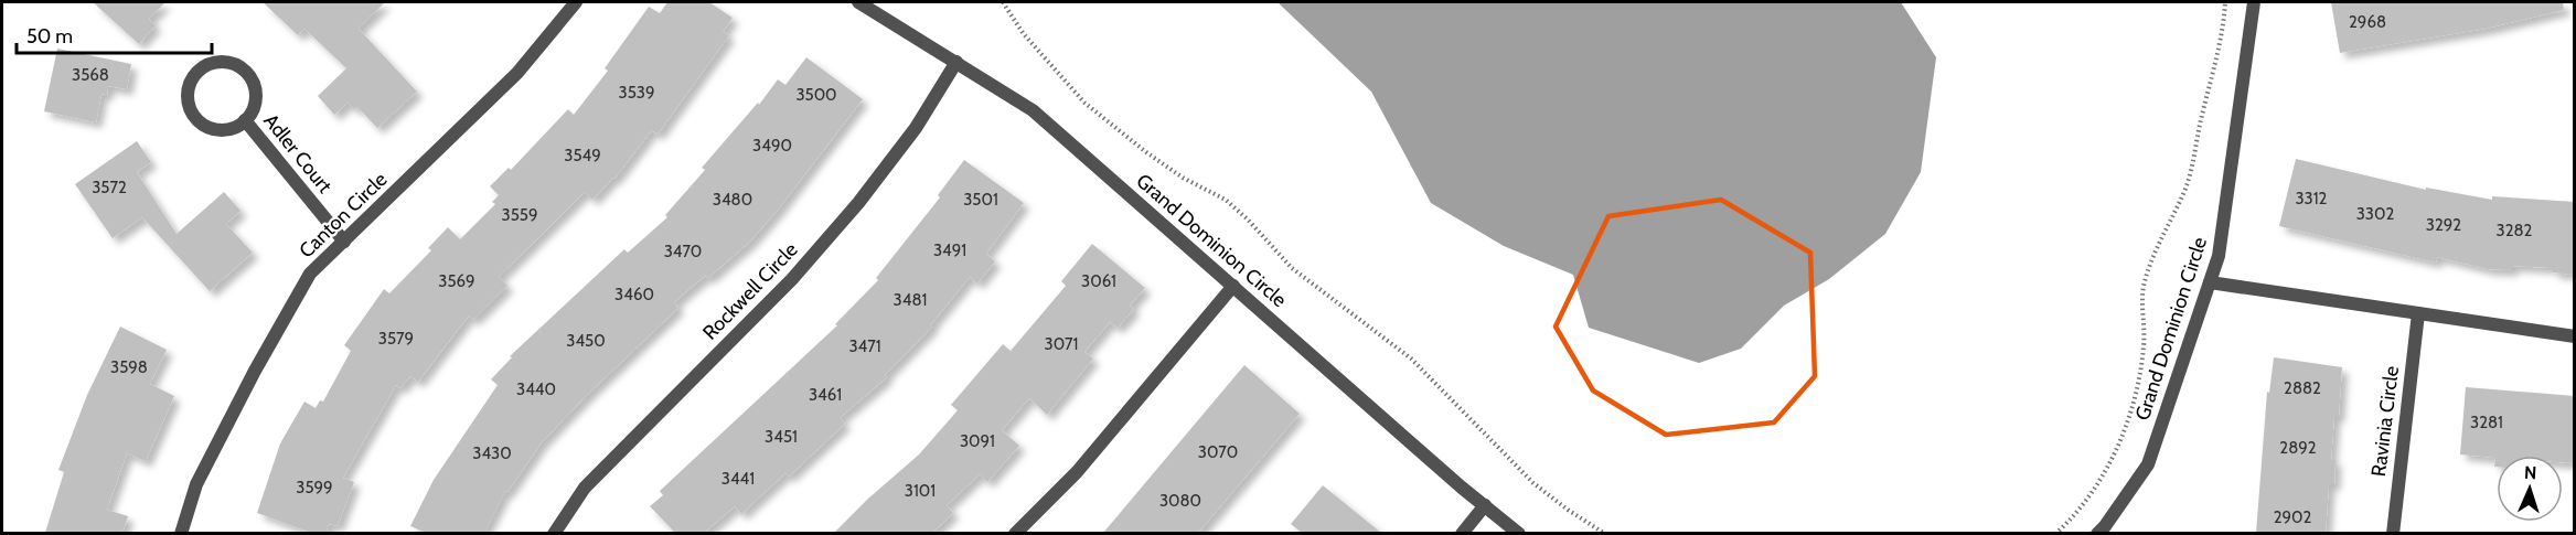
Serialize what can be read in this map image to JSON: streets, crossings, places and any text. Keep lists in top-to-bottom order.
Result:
{
  "streets": {
    "street": [
      "Adler Court",
      "Canton Circle",
      "Grand Dominion Circle",
      "Rockwell Circle",
      "Ravinia Circle"
    ]
  },
  "crossings": [
    ["Adler Court", "Canton Circle"],
    ["Grand Dominion Circle", "Rockwell Circle"]
  ],
  "house_numbers": [
    "2968",
    "3568",
    "3539",
    "3500",
    "3490",
    "3549",
    "3572",
    "3312",
    "3480",
    "3501",
    "3302",
    "3559",
    "3292",
    "3282",
    "3491",
    "3470",
    "3569",
    "3061",
    "3460",
    "3481",
    "3579",
    "3450",
    "3071",
    "3471",
    "3598",
    "2882",
    "3440",
    "3461",
    "3281",
    "3451",
    "3091",
    "2892",
    "3070",
    "3430",
    "3441",
    "3599",
    "3101",
    "3080",
    "2902"
  ],
  "scale_bar": "50 m",
  "north": "top"
}
